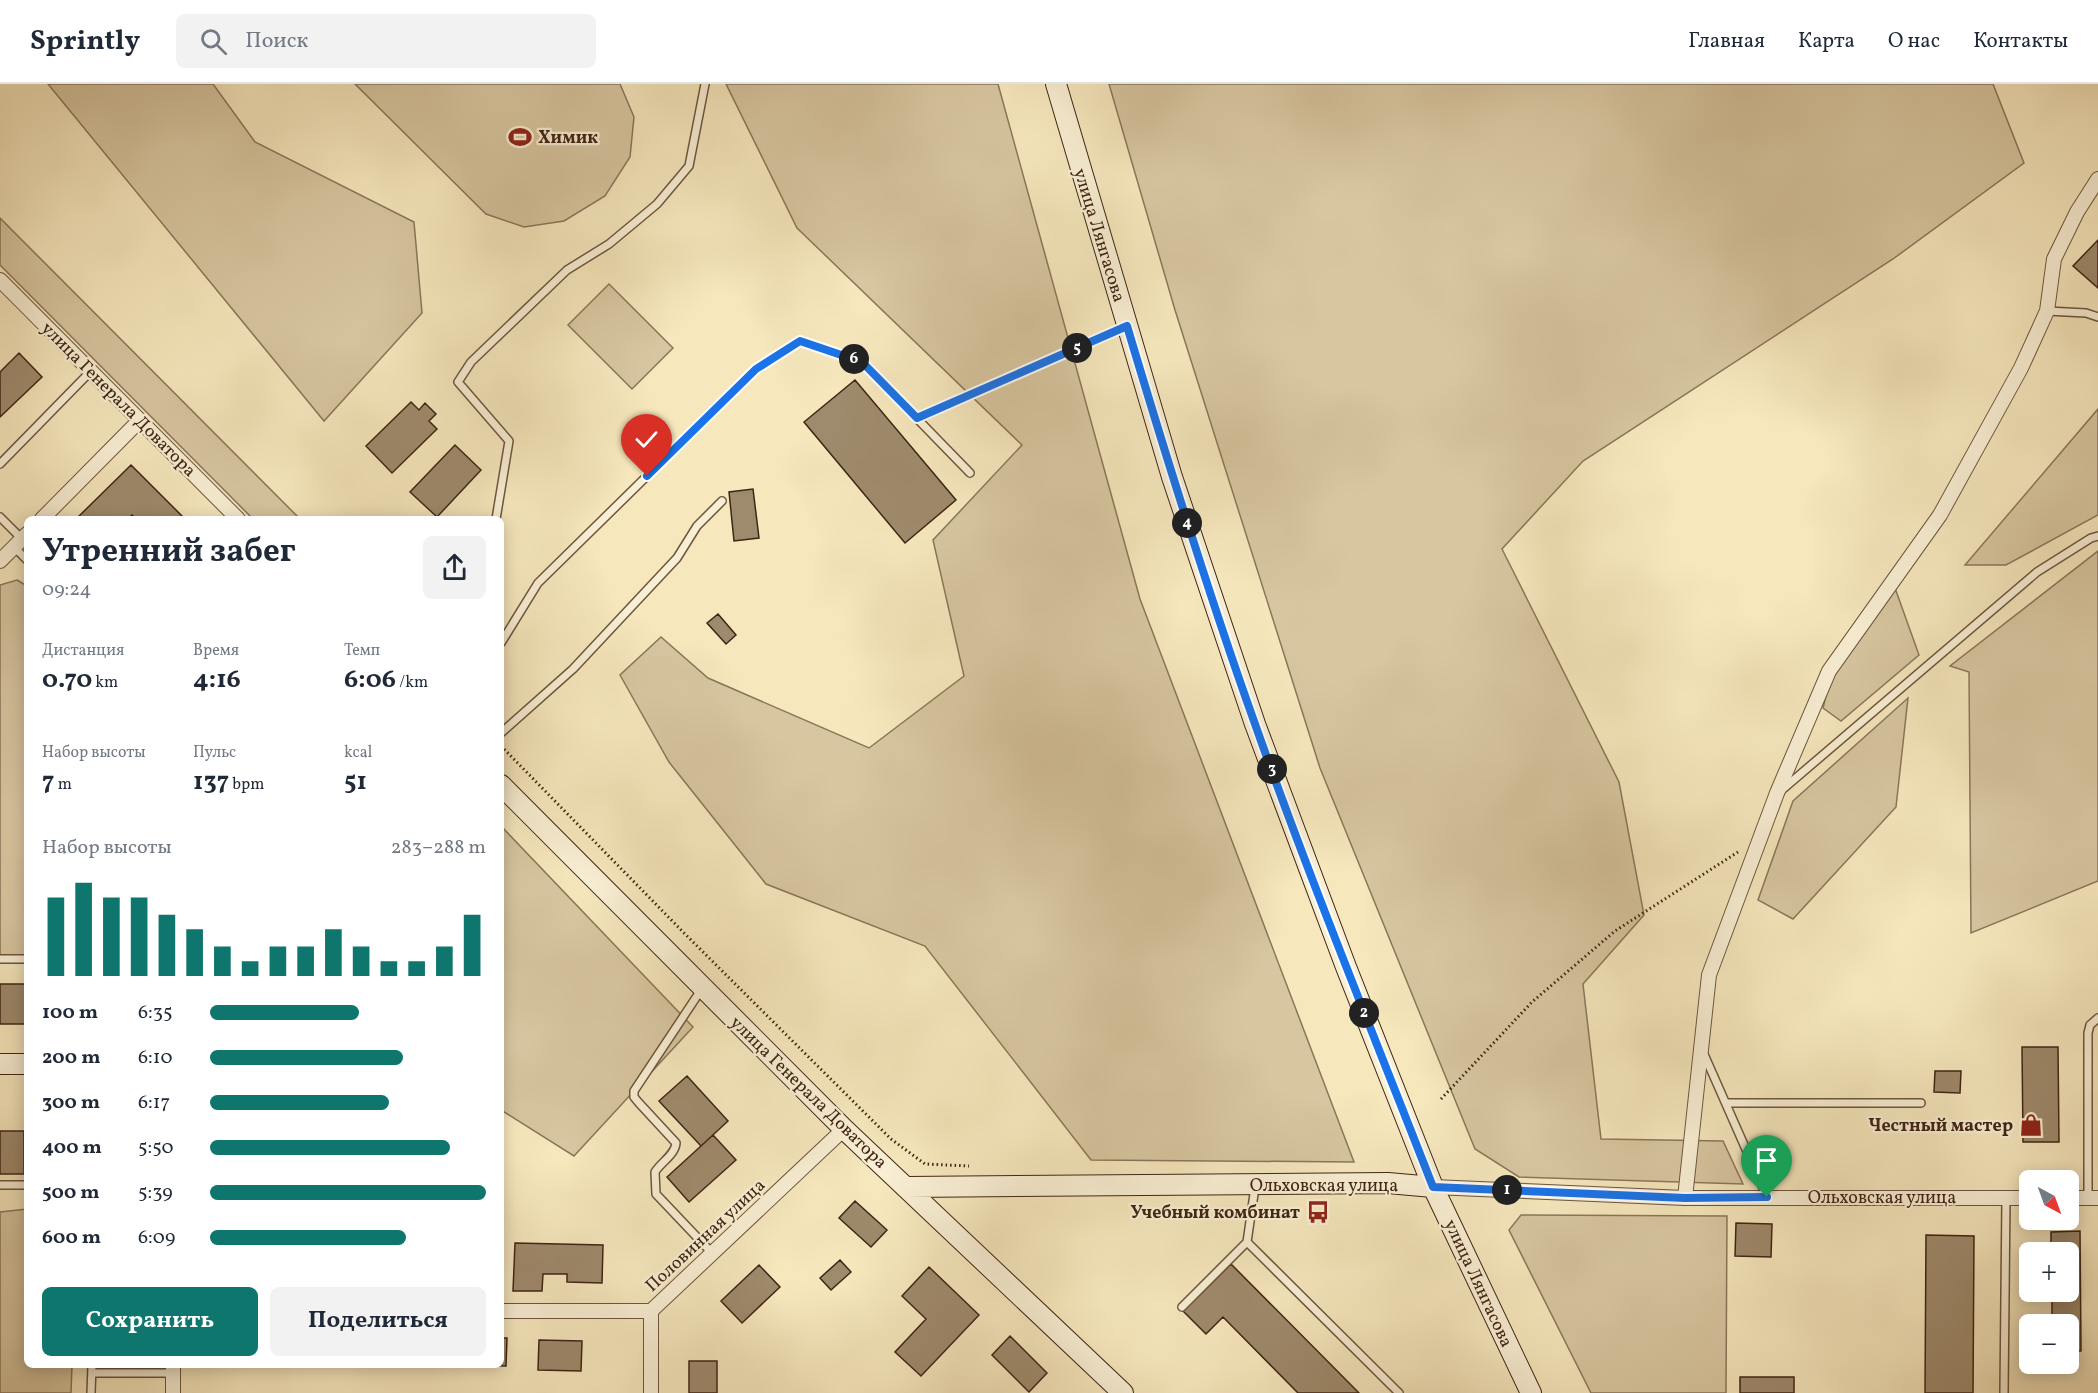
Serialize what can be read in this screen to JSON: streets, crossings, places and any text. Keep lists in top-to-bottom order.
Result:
{
  "streets": {
    "street": [
      "улица Лянгасова",
      "улица Генерала Доватора",
      "Ольховская улица",
      "Половинная улица"
    ]
  },
  "crossings": [
    ["улица Лянгасова", "Ольховская улица"],
    ["улица Генерала Доватора", "Ольховская улица"],
    ["улица Генерала Доватора", "Половинная улица"]
  ],
  "places": {
    "sports": ["Химик"],
    "shop": ["Честный мастер"],
    "bus stop": ["Учебный комбинат"]
  },
  "north": "bottom right",
  "page": {
    "header": "Sprintly",
    "search": "Поиск",
    "nav": [
      "Главная",
      "Карта",
      "О нас",
      "Контакты"
    ],
    "pins": [
      "5",
      "6",
      "4",
      "3",
      "2",
      "1"
    ],
    "heading": ["Утренний забег", "09:24"],
    "stats": [
      ["Дистанция", "0.70 km"],
      ["Время", "4:16"],
      ["Темп", "6:06 /km"],
      ["Набор высоты", "7 m"],
      ["Пульс", "137 bpm"],
      ["kcal", "51"]
    ],
    "chart": ["Набор высоты", "283–288 m"],
    "list": [
      {
        "name": "100 m",
        "note": "6:35"
      },
      {
        "name": "200 m",
        "note": "6:10"
      },
      {
        "name": "300 m",
        "note": "6:17"
      },
      {
        "name": "400 m",
        "note": "5:50"
      },
      {
        "name": "500 m",
        "note": "5:39"
      },
      {
        "name": "600 m",
        "note": "6:09"
      }
    ],
    "map_buttons": ["+", "−"],
    "buttons": ["Сохранить", "Поделиться"]
  }
}
